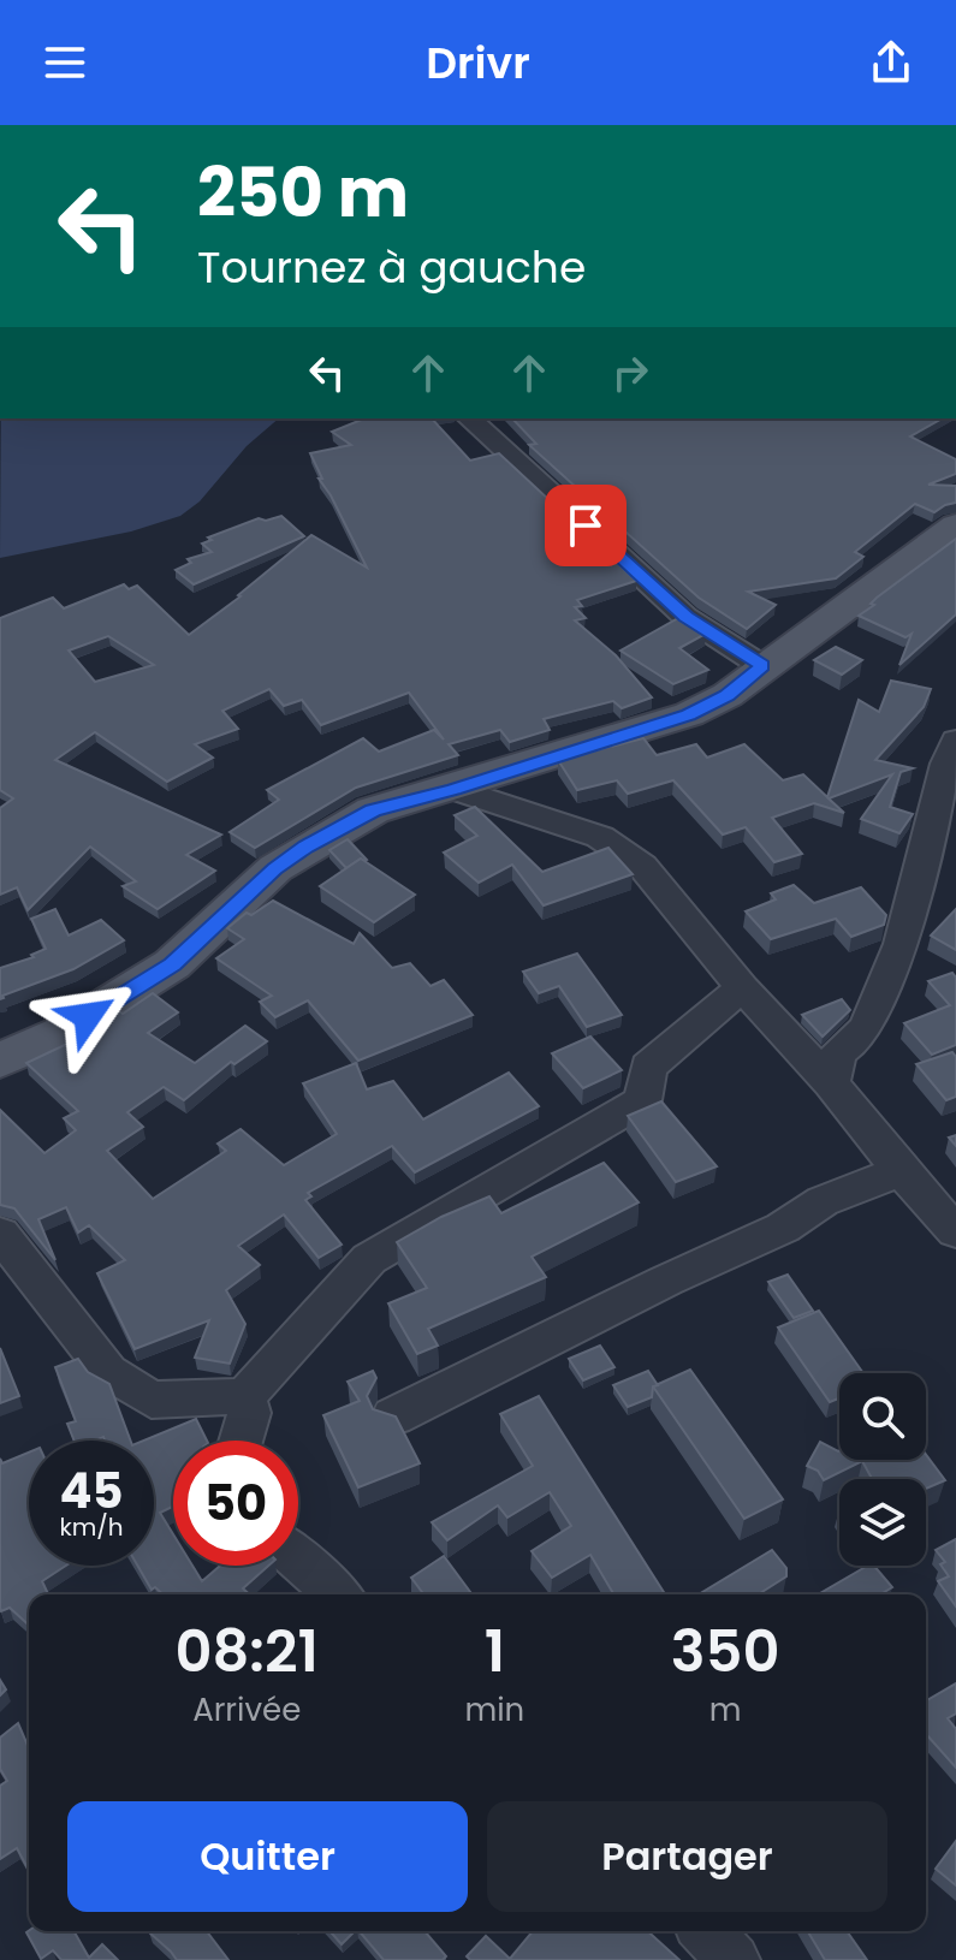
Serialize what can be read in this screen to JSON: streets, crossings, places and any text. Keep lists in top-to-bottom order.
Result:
{
  "page": {
    "header": "Drivr",
    "turn": ["250 m", "Tournez à gauche"],
    "speed": "45 km/h",
    "limit": "50",
    "eta": [
      "08:21",
      "Arrivée",
      "1",
      "min",
      "350",
      "m"
    ],
    "buttons": ["Quitter", "Partager"]
  }
}
